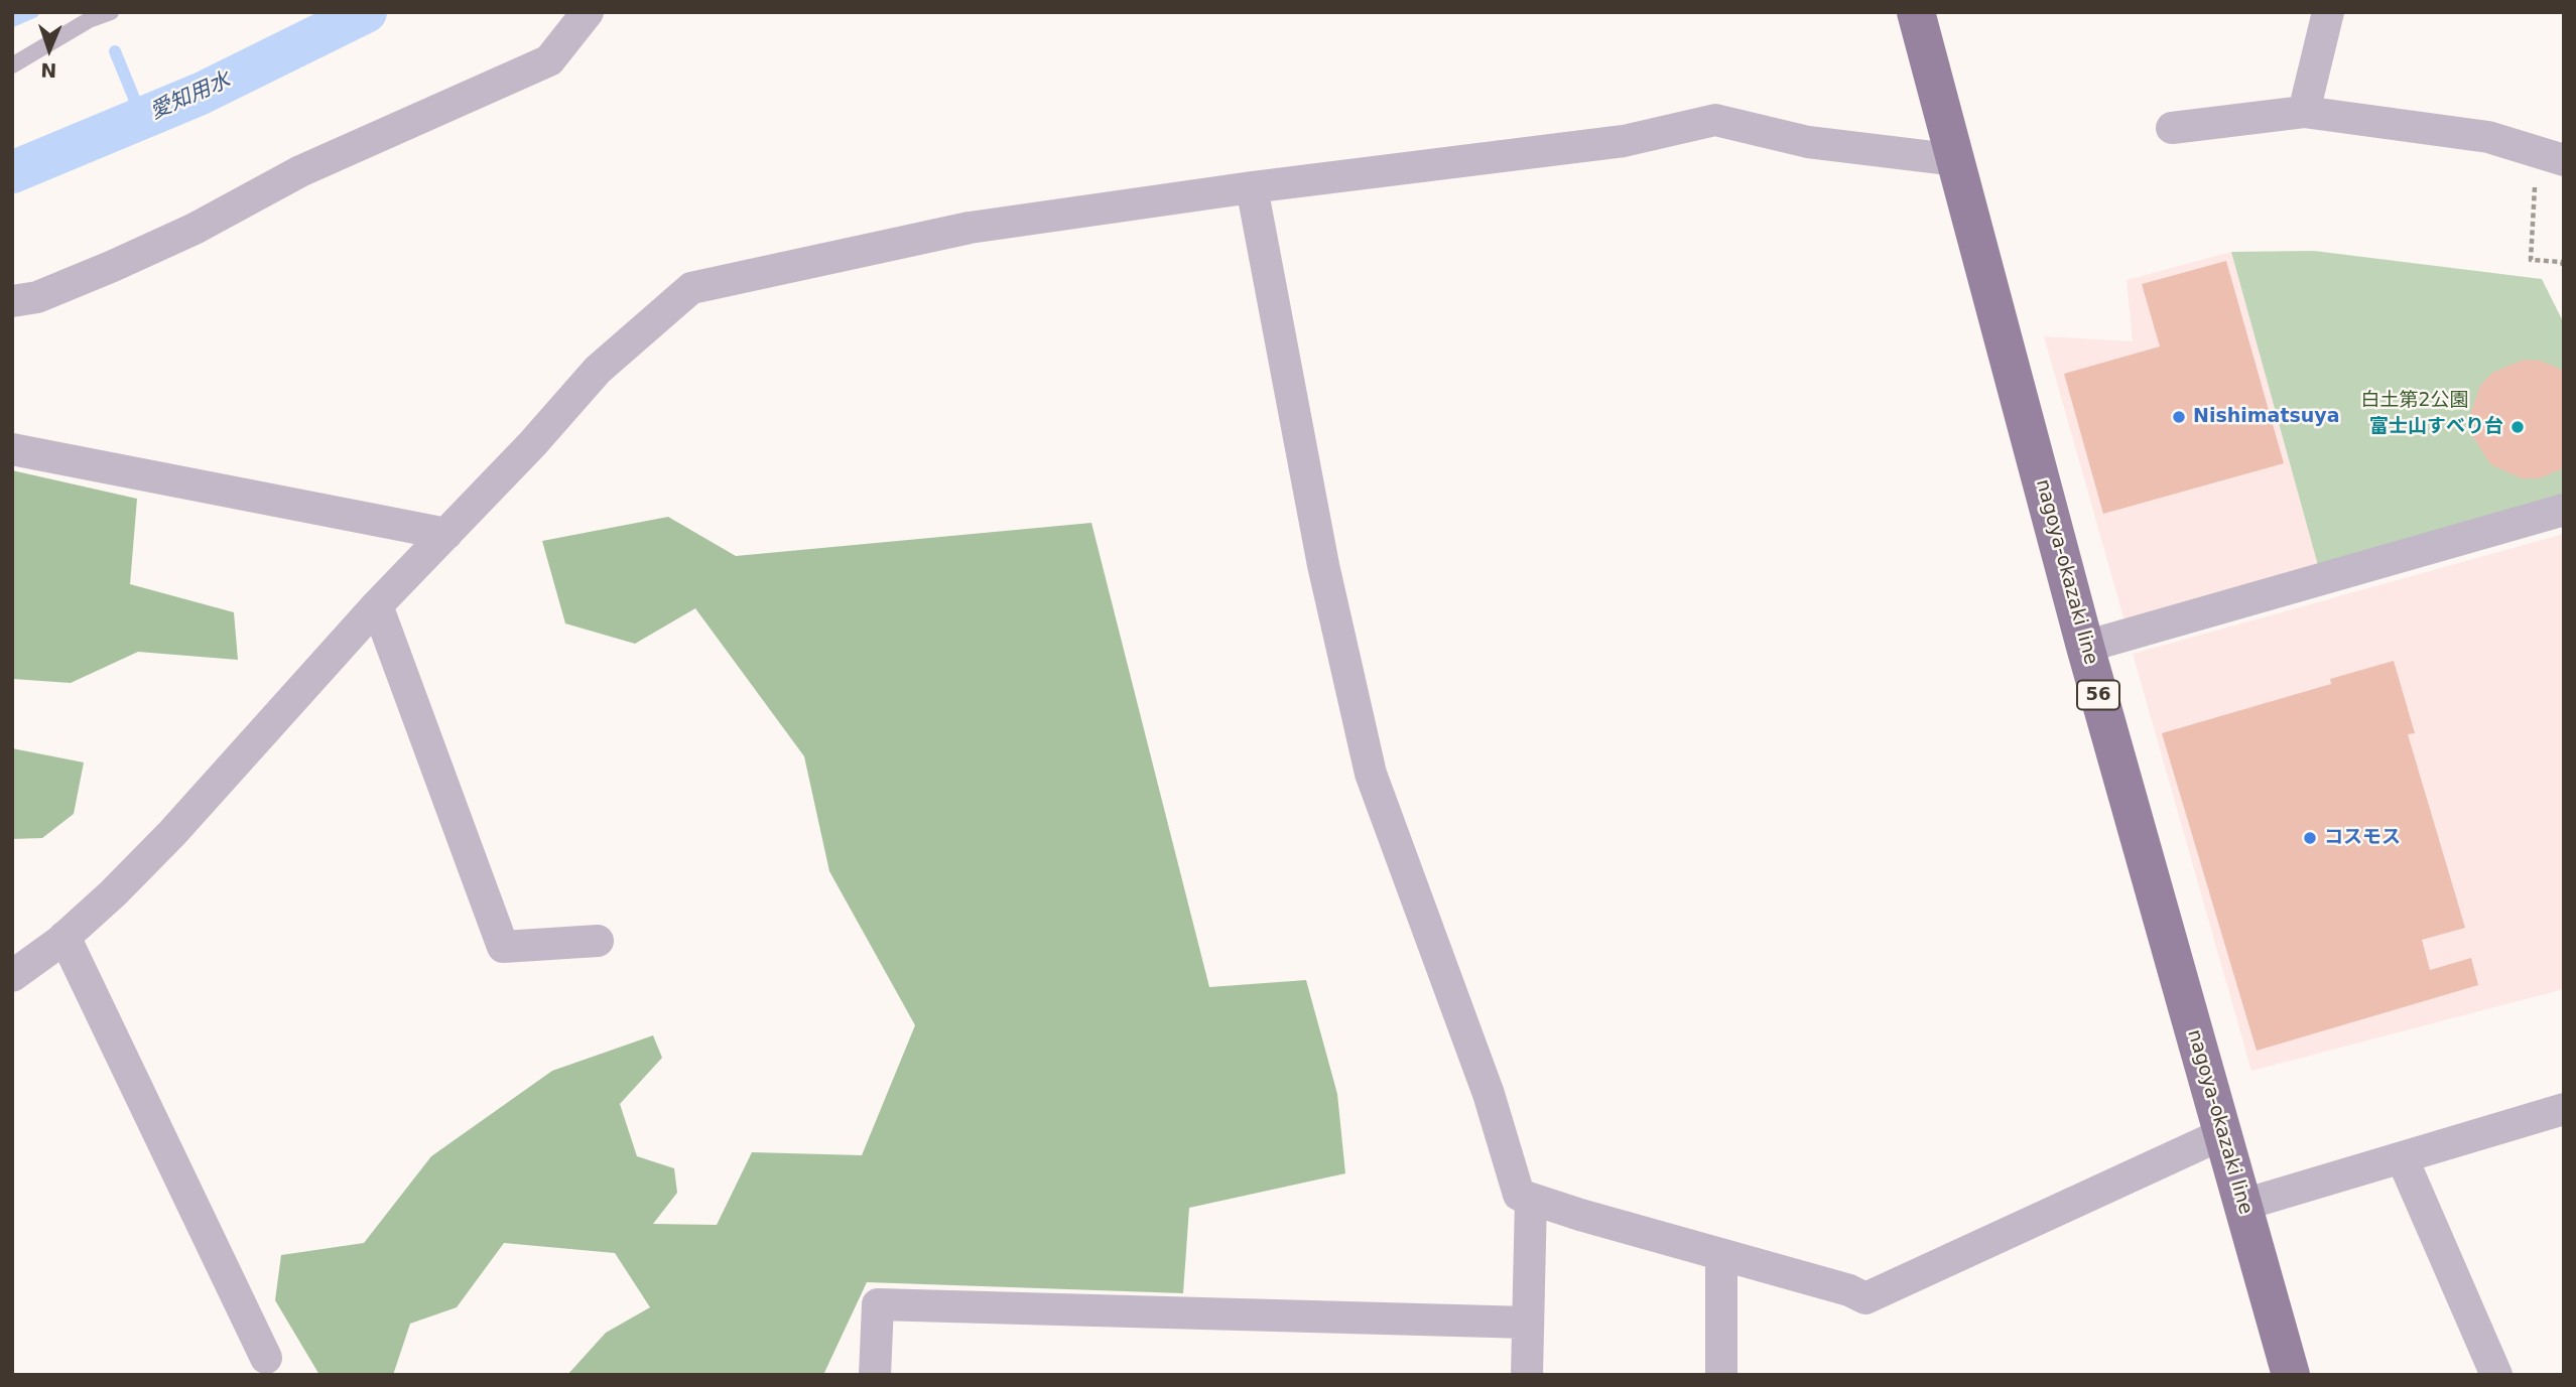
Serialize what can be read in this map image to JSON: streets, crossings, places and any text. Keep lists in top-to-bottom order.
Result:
{
  "streets": {
    "main road": ["nagoya-okazaki line", "56"]
  },
  "water": ["愛知用水"],
  "parks": ["白土第2公園"],
  "places": ["Nishimatsuya", "富士山すべり台", "コスモス"],
  "north": "bottom"
}
